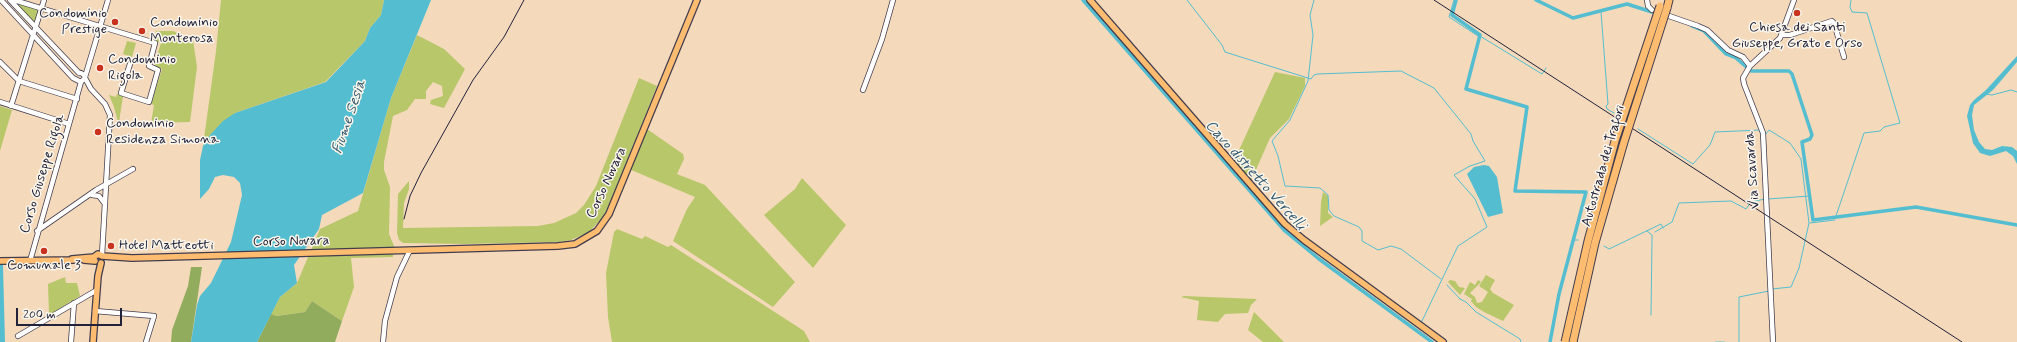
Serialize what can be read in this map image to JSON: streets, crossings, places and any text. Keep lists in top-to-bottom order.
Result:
{
  "streets": {
    "highway": ["Autostrada dei Trafori"],
    "main road": ["Corso Novara"],
    "street": ["Via Scavarda", "Corso Giuseppe Rigola"]
  },
  "crossings": [
    ["Corso Giuseppe Rigola", "Corso Novara"]
  ],
  "water": ["Fiume Sesia", "Cavo distretto Vercelli"],
  "places": [
    "Chiesa dei Santi Giuseppe, Grato e Orso",
    "Condominio Prestige",
    "Condominio Monterosa",
    "Condominio Rigola",
    "Condominio Residenza Simona",
    "Hotel Matteotti",
    "Comunale 3"
  ],
  "scale_bar": "200 m"
}
